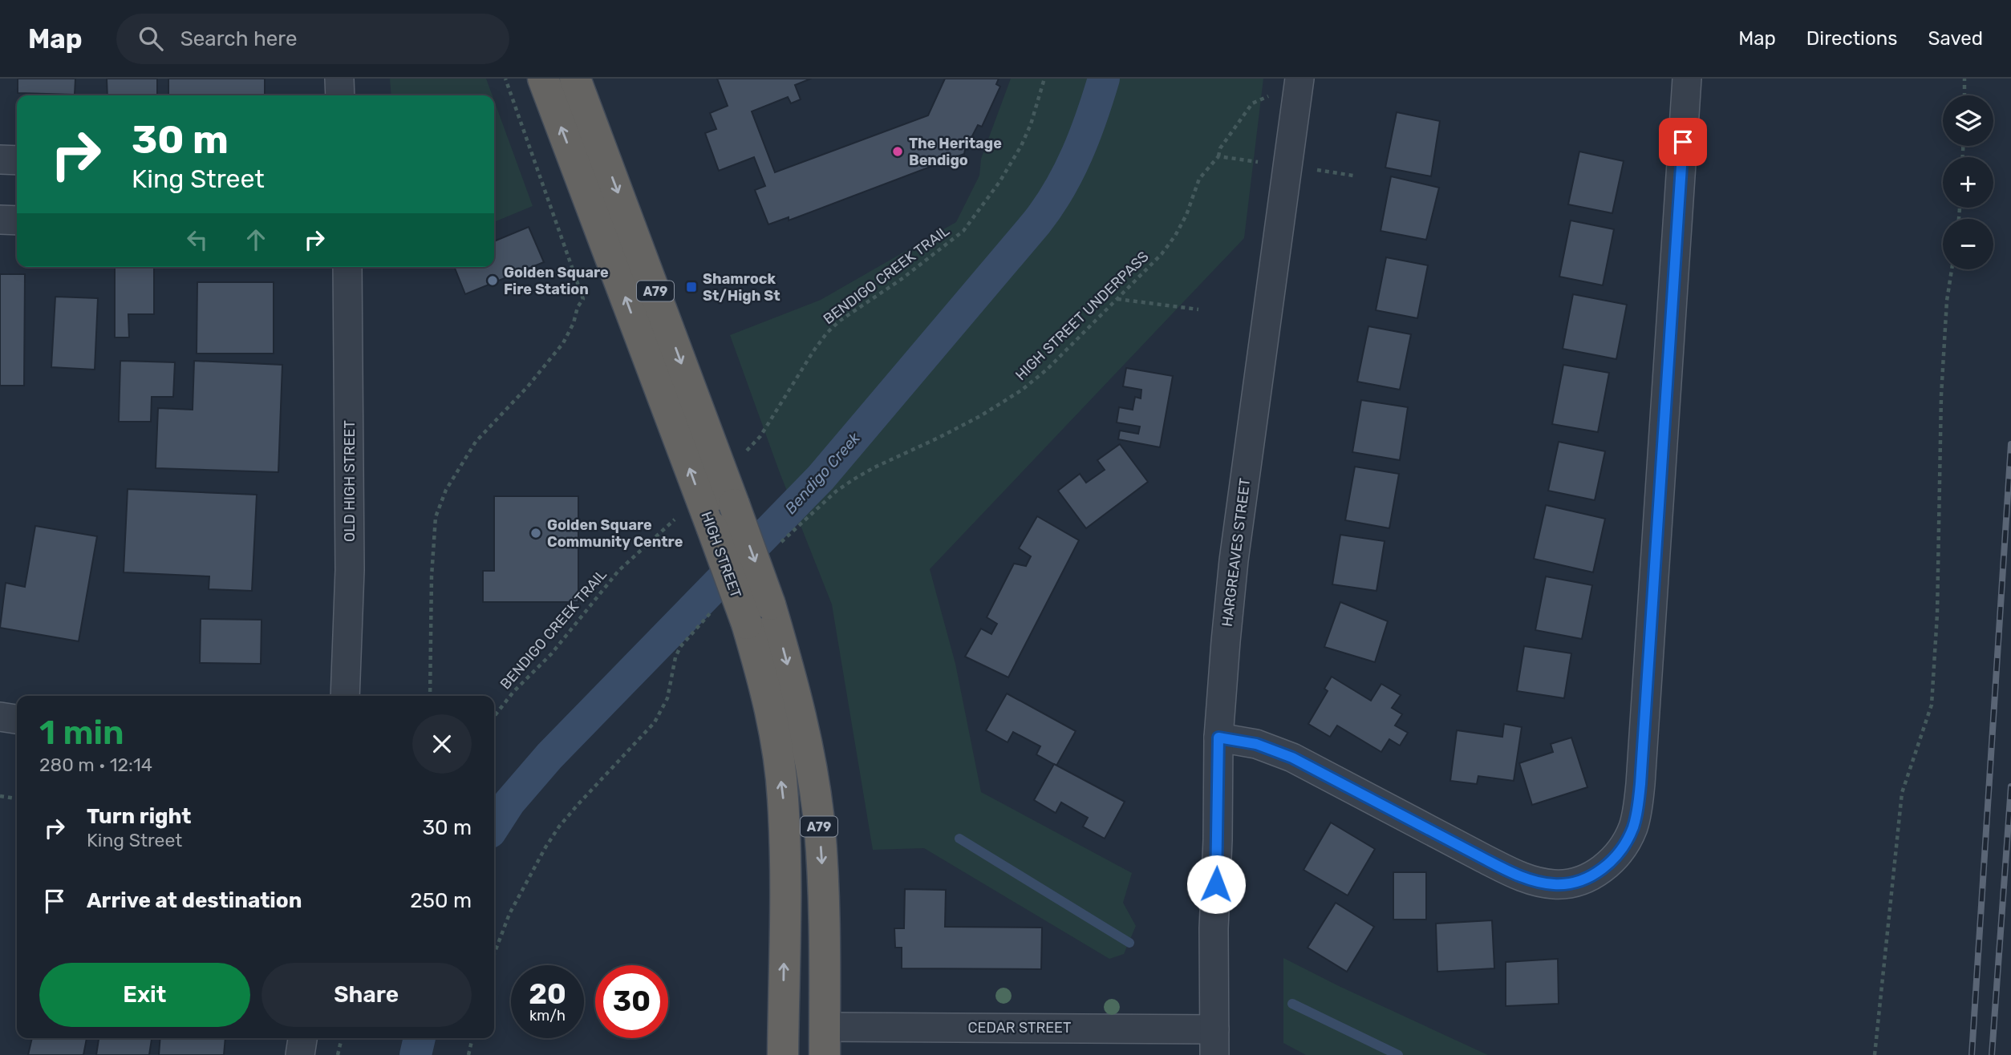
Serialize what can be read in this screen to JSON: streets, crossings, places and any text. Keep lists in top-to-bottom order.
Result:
{
  "streets": {
    "highway": ["A79", "HIGH STREET"],
    "street": ["OLD HIGH STREET", "HARGREAVES STREET", "CEDAR STREET"],
    "path": ["BENDIGO CREEK TRAIL", "HIGH STREET UNDERPASS"]
  },
  "crossings": [
    ["BENDIGO CREEK TRAIL", "HIGH STREET"],
    ["HIGH STREET UNDERPASS", "HARGREAVES STREET"],
    ["HARGREAVES STREET", "CEDAR STREET"],
    ["HIGH STREET", "CEDAR STREET"]
  ],
  "water": ["Bendigo Creek"],
  "places": {
    "other": ["The Heritage Bendigo", "Golden Square Fire Station", "Golden Square Community Centre"],
    "transit": ["Shamrock St/High St"]
  },
  "page": {
    "header": "Map",
    "search": "Search here",
    "nav": ["Map", "Directions", "Saved"],
    "map_buttons": ["+", "−"],
    "turn": ["30 m", "King Street"],
    "heading": ["1 min", "280 m · 12:14"],
    "list": [
      {
        "name": "Turn right",
        "note": "King Street",
        "value": "30 m"
      },
      {
        "name": "Arrive at destination",
        "value": "250 m"
      }
    ],
    "buttons": ["Exit", "Share"],
    "speed": "20 km/h",
    "limit": "30"
  }
}
